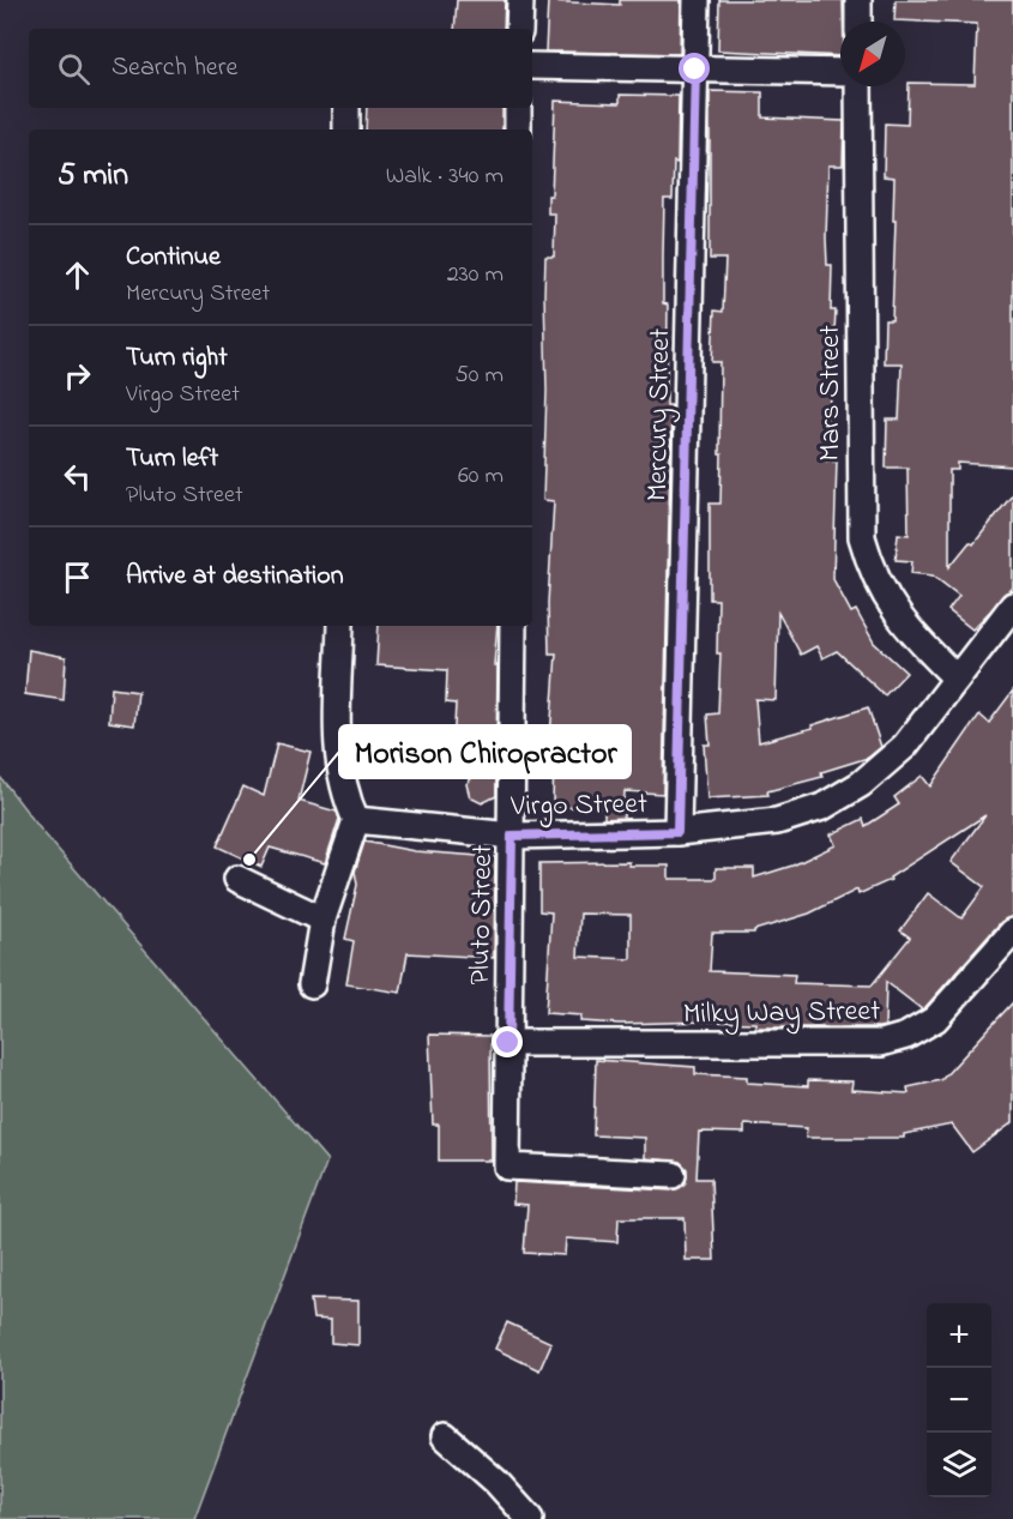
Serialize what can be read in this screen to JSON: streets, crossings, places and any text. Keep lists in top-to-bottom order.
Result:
{
  "streets": {
    "street": [
      "Mars Street",
      "Mercury Street",
      "Virgo Street",
      "Pluto Street",
      "Milky Way Street"
    ]
  },
  "crossings": [
    ["Mars Street", "Virgo Street"],
    ["Mercury Street", "Virgo Street"],
    ["Virgo Street", "Pluto Street"],
    ["Pluto Street", "Milky Way Street"]
  ],
  "places": ["Morison Chiropractor"],
  "north": "bottom left",
  "page": {
    "search": "Search here",
    "heading": ["5 min", "Walk · 340 m"],
    "list": [
      ["Continue", "Mercury Street", "230 m"],
      ["Turn right", "Virgo Street", "50 m"],
      ["Turn left", "Pluto Street", "60 m"],
      "Arrive at destination"
    ],
    "map_buttons": ["+", "−"]
  }
}
